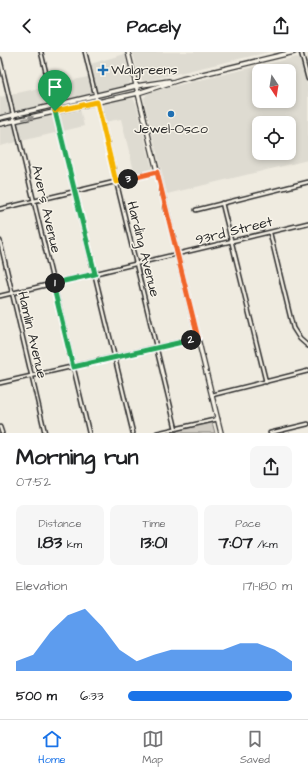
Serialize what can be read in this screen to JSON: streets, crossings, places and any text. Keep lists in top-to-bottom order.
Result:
{
  "streets": {
    "street": [
      "Avers Avenue",
      "93rd Street",
      "Harding Avenue",
      "Hamlin Avenue"
    ]
  },
  "crossings": [
    ["Avers Avenue", "93rd Street"],
    ["93rd Street", "Harding Avenue"],
    ["93rd Street", "Hamlin Avenue"]
  ],
  "places": {
    "health": ["Walgreens"],
    "other": ["Jewel-Osco"]
  },
  "north": "bottom",
  "page": {
    "header": "Pacely",
    "pins": ["3", "1", "2"],
    "heading": ["Morning run", "07:52"],
    "stats": [
      ["Distance", "1.83 km"],
      ["Time", "13:01"],
      ["Pace", "7:07 /km"]
    ],
    "chart": ["Elevation", "171–180 m"],
    "list": [
      {
        "name": "500 m",
        "note": "6:33"
      }
    ],
    "tabs": ["Home", "Map", "Saved"]
  }
}
